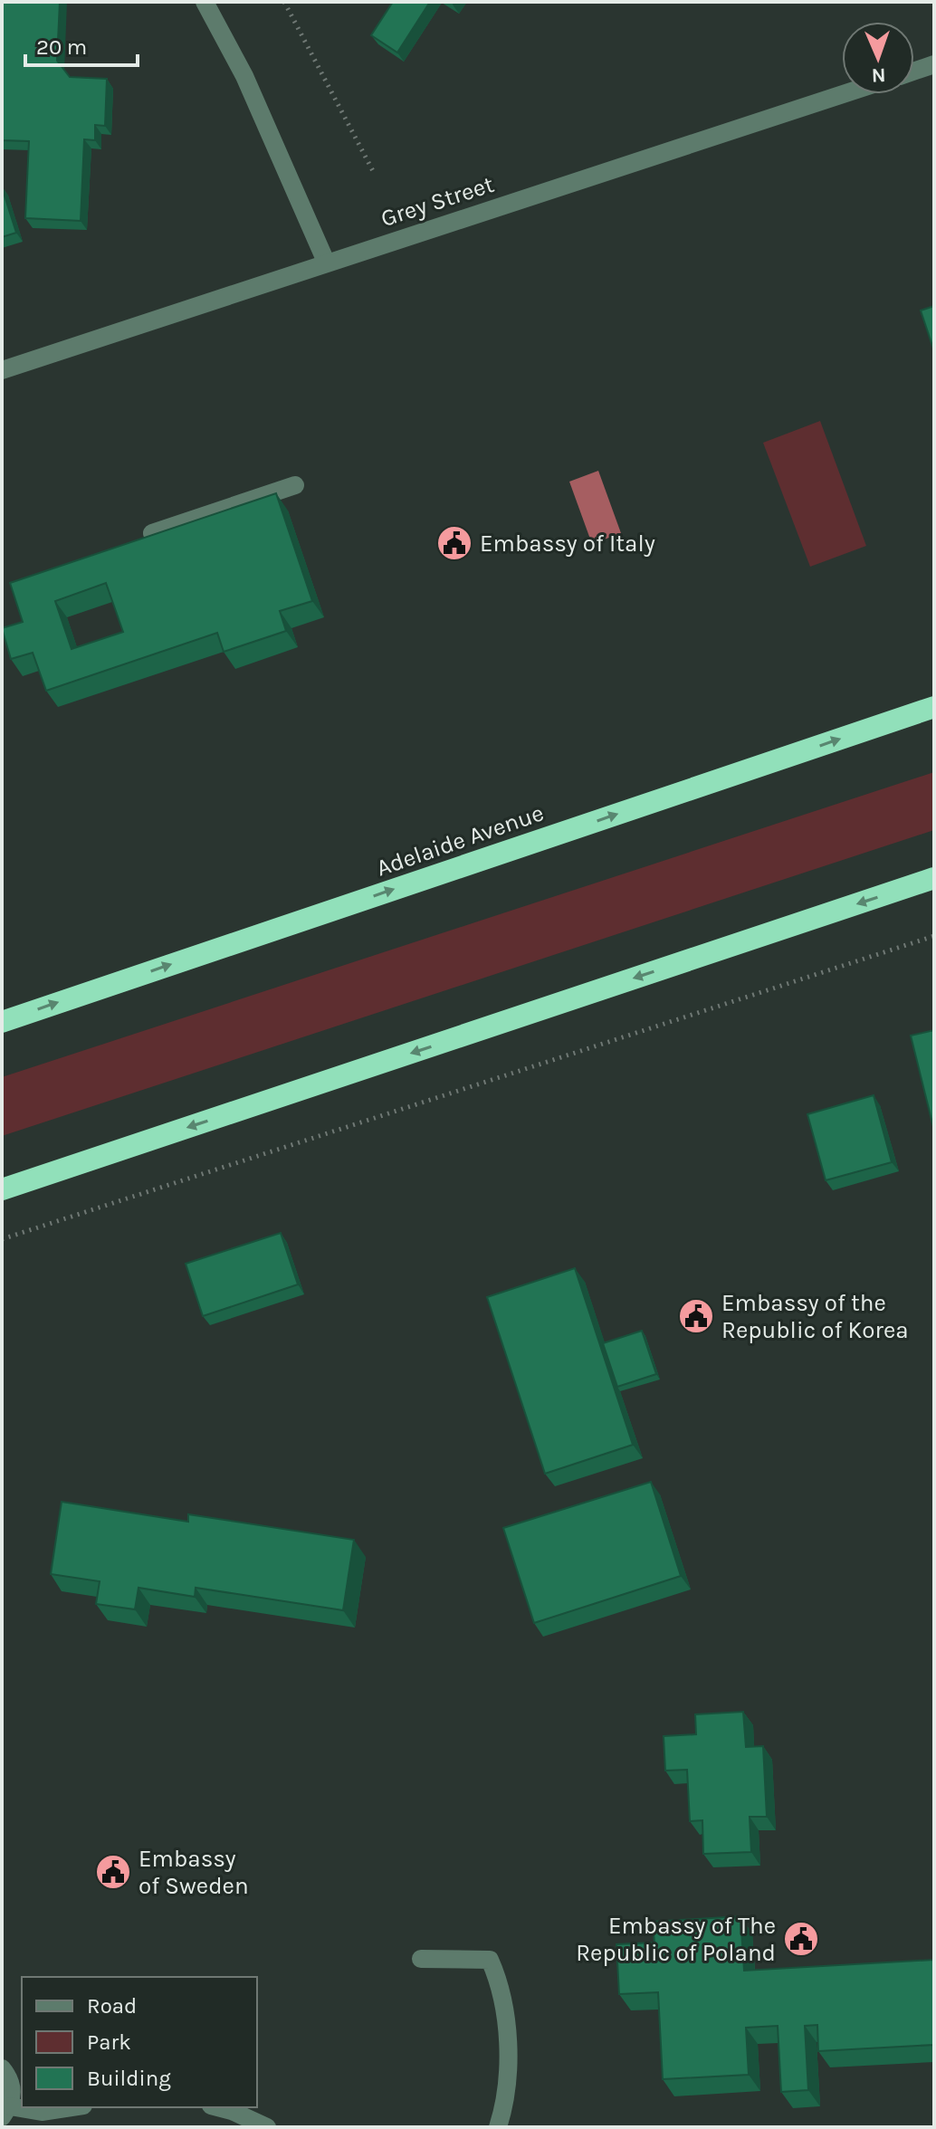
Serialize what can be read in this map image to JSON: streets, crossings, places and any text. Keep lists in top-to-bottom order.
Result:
{
  "streets": {
    "highway": ["Adelaide Avenue"],
    "street": ["Grey Street"]
  },
  "places": {
    "public building": [
      "Embassy of Italy",
      "Embassy of the Republic of Korea",
      "Embassy of Sweden",
      "Embassy of The Republic of Poland"
    ]
  },
  "legend": ["Road", "Park", "Building"],
  "scale_bar": "20 m",
  "north": "bottom"
}
